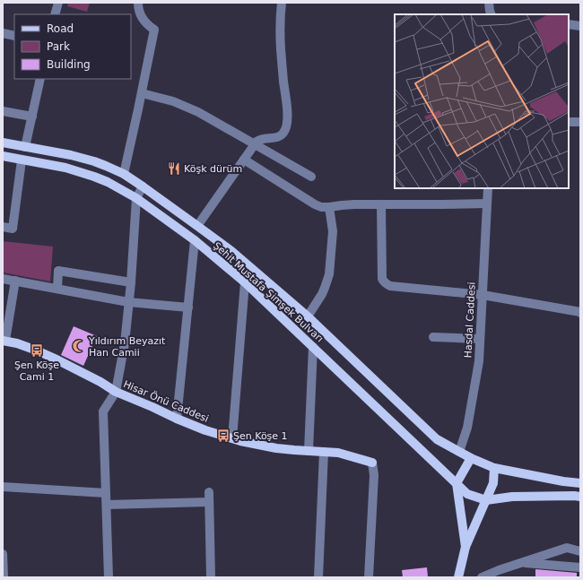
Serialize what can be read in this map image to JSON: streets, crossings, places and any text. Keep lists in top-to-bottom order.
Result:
{
  "streets": {
    "main road": ["Şehit Mustafa Şimşek Bulvarı", "Hisar Önü Caddesi"],
    "street": ["Hasdal Caddesi"]
  },
  "crossings": [
    ["Şehit Mustafa Şimşek Bulvarı", "Hasdal Caddesi"]
  ],
  "places": {
    "restaurant": ["Köşk dürüm"],
    "mosque": ["Yıldırım Beyazıt Han Camii"],
    "bus stop": ["Şen Köşe Cami 1", "Şen Köşe 1"]
  },
  "legend": ["Road", "Park", "Building"]
}
